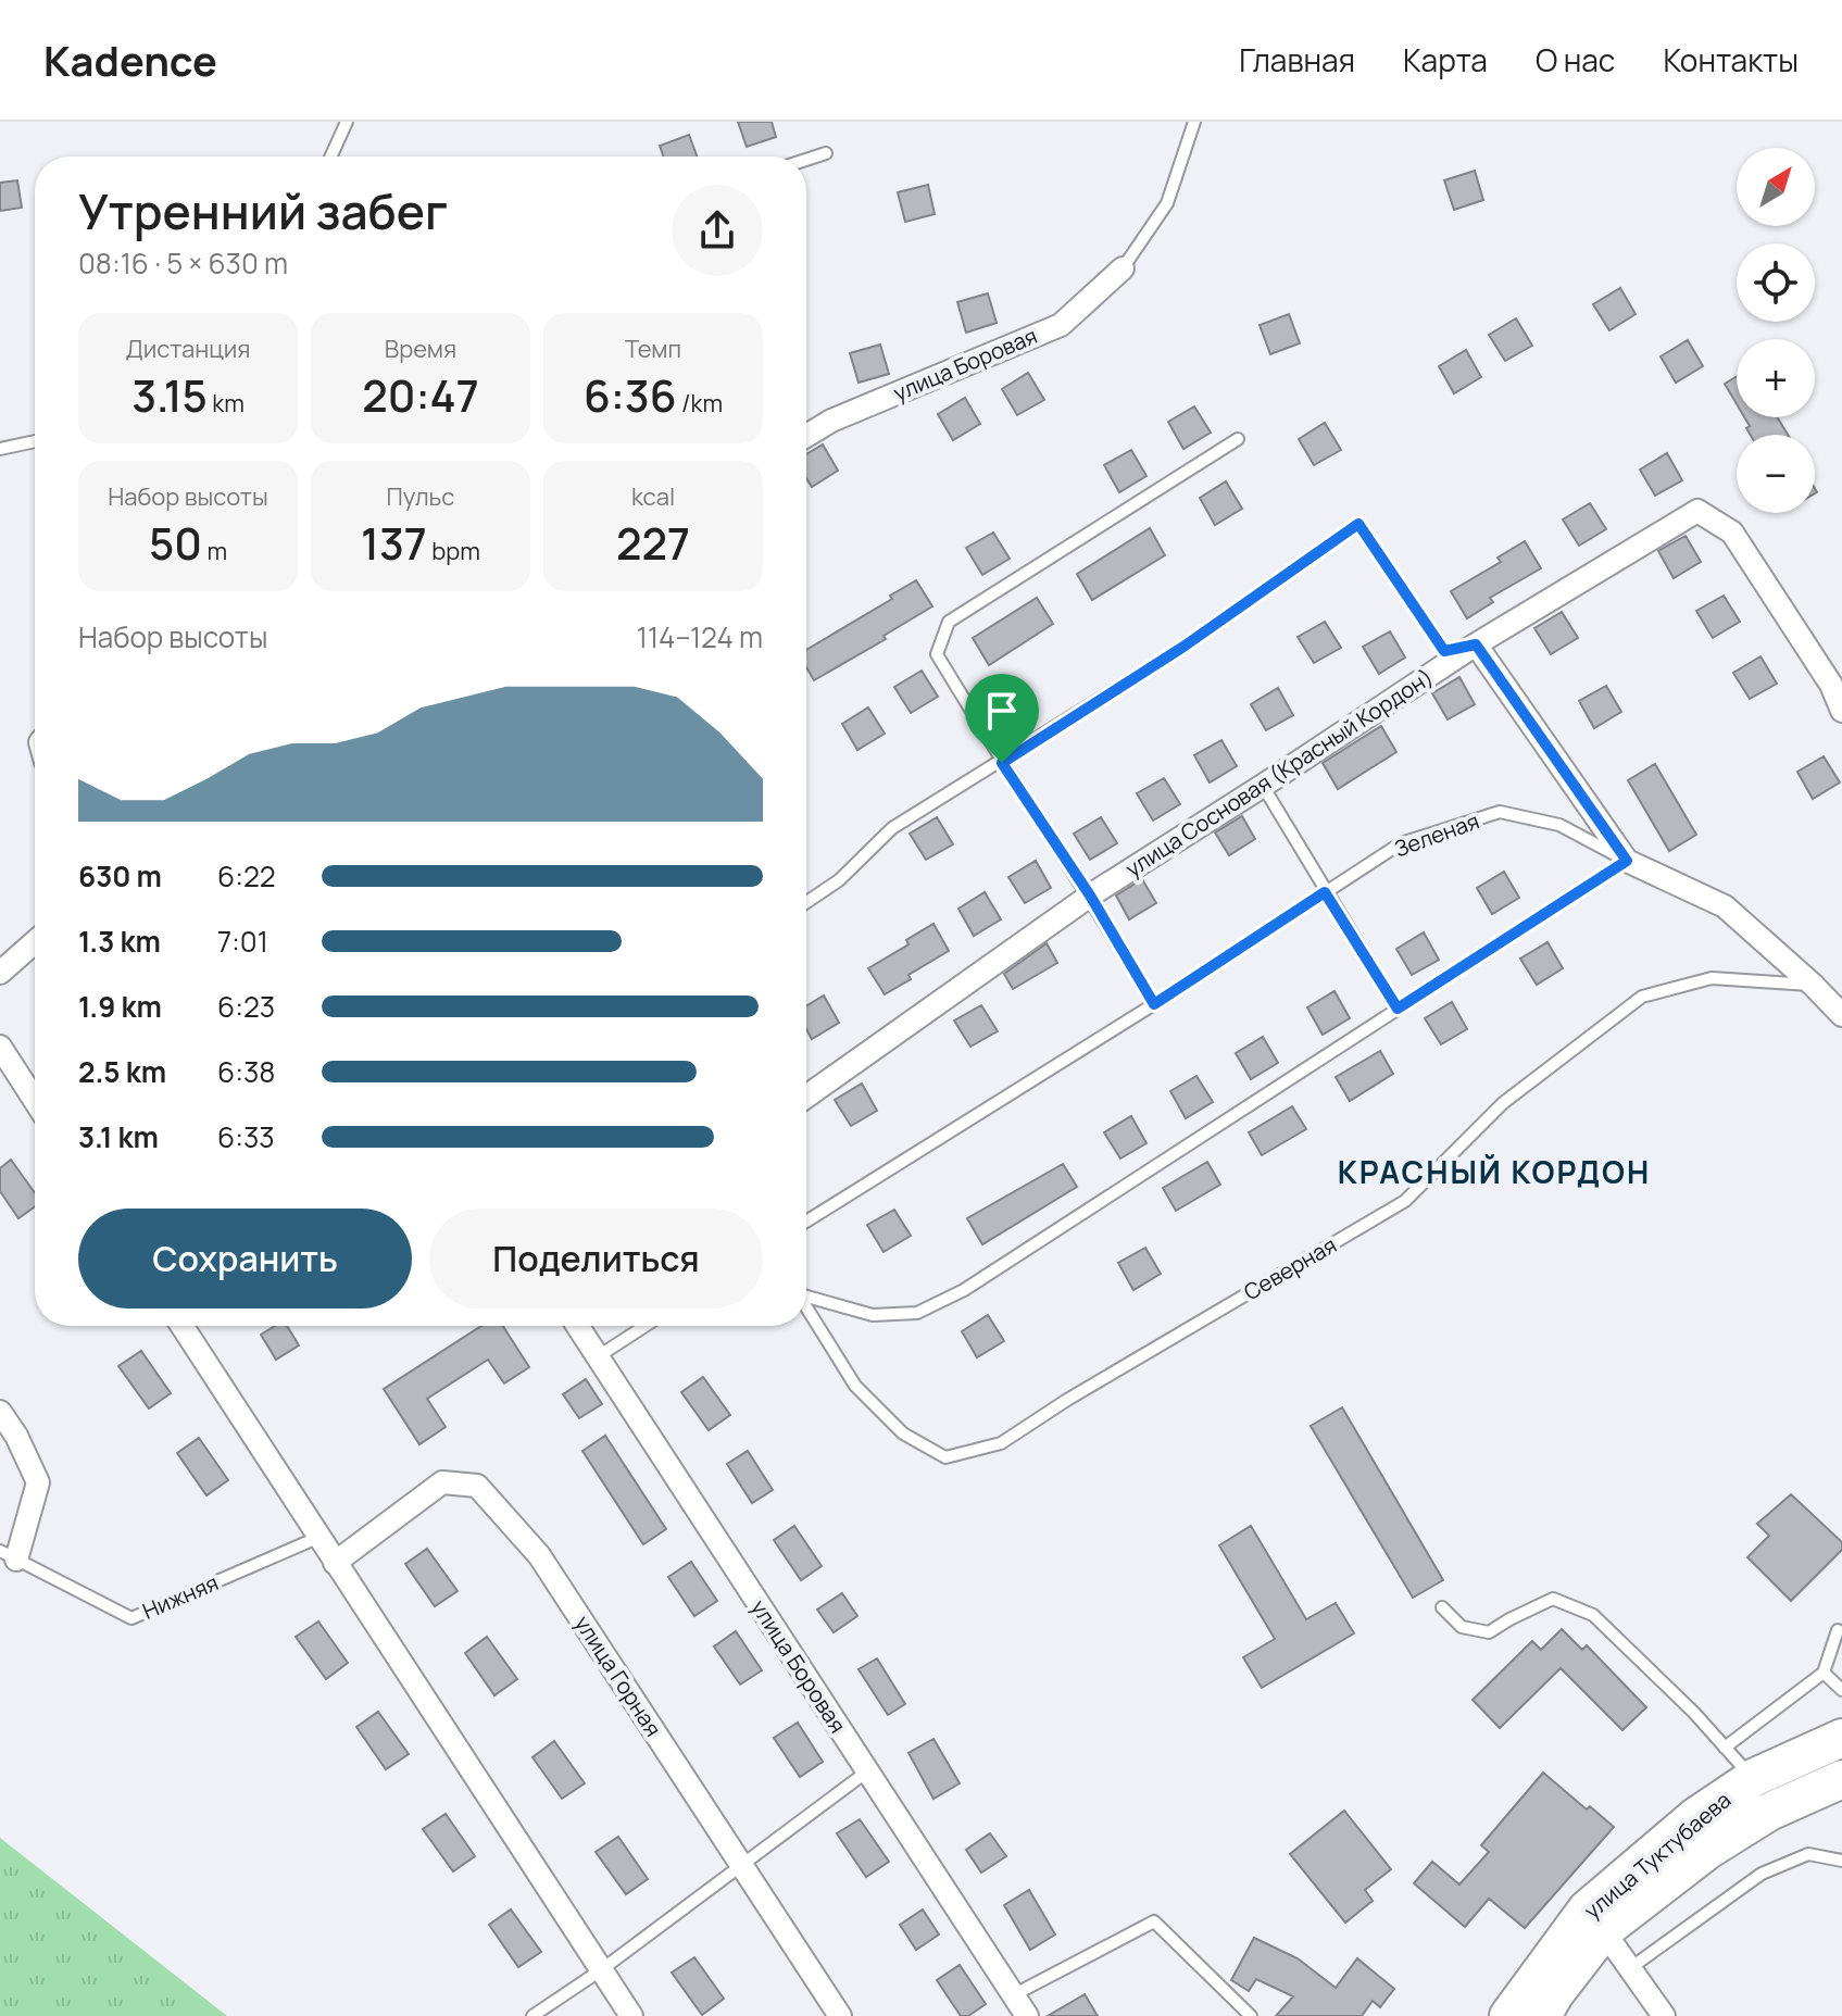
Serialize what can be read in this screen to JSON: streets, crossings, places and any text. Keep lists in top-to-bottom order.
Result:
{
  "streets": {
    "highway": ["улица Туктубаева"],
    "street": ["улица Боровая", "улица Сосновая (Красный Кордон)", "улица Горная"],
    "lane": ["Зеленая", "Северная", "Нижняя"]
  },
  "districts": ["КРАСНЫЙ КОРДОН"],
  "north": "top right",
  "page": {
    "header": "Kadence",
    "nav": [
      "Главная",
      "Карта",
      "О нас",
      "Контакты"
    ],
    "map_buttons": ["+", "−"],
    "heading": ["Утренний забег", "08:16 · 5 × 630 m"],
    "stats": [
      ["Дистанция", "3.15 km"],
      ["Время", "20:47"],
      ["Темп", "6:36 /km"],
      ["Набор высоты", "50 m"],
      ["Пульс", "137 bpm"],
      ["kcal", "227"]
    ],
    "chart": ["Набор высоты", "114–124 m"],
    "list": [
      {
        "name": "630 m",
        "note": "6:22"
      },
      {
        "name": "1.3 km",
        "note": "7:01"
      },
      {
        "name": "1.9 km",
        "note": "6:23"
      },
      {
        "name": "2.5 km",
        "note": "6:38"
      },
      {
        "name": "3.1 km",
        "note": "6:33"
      }
    ],
    "buttons": ["Сохранить", "Поделиться"]
  }
}
